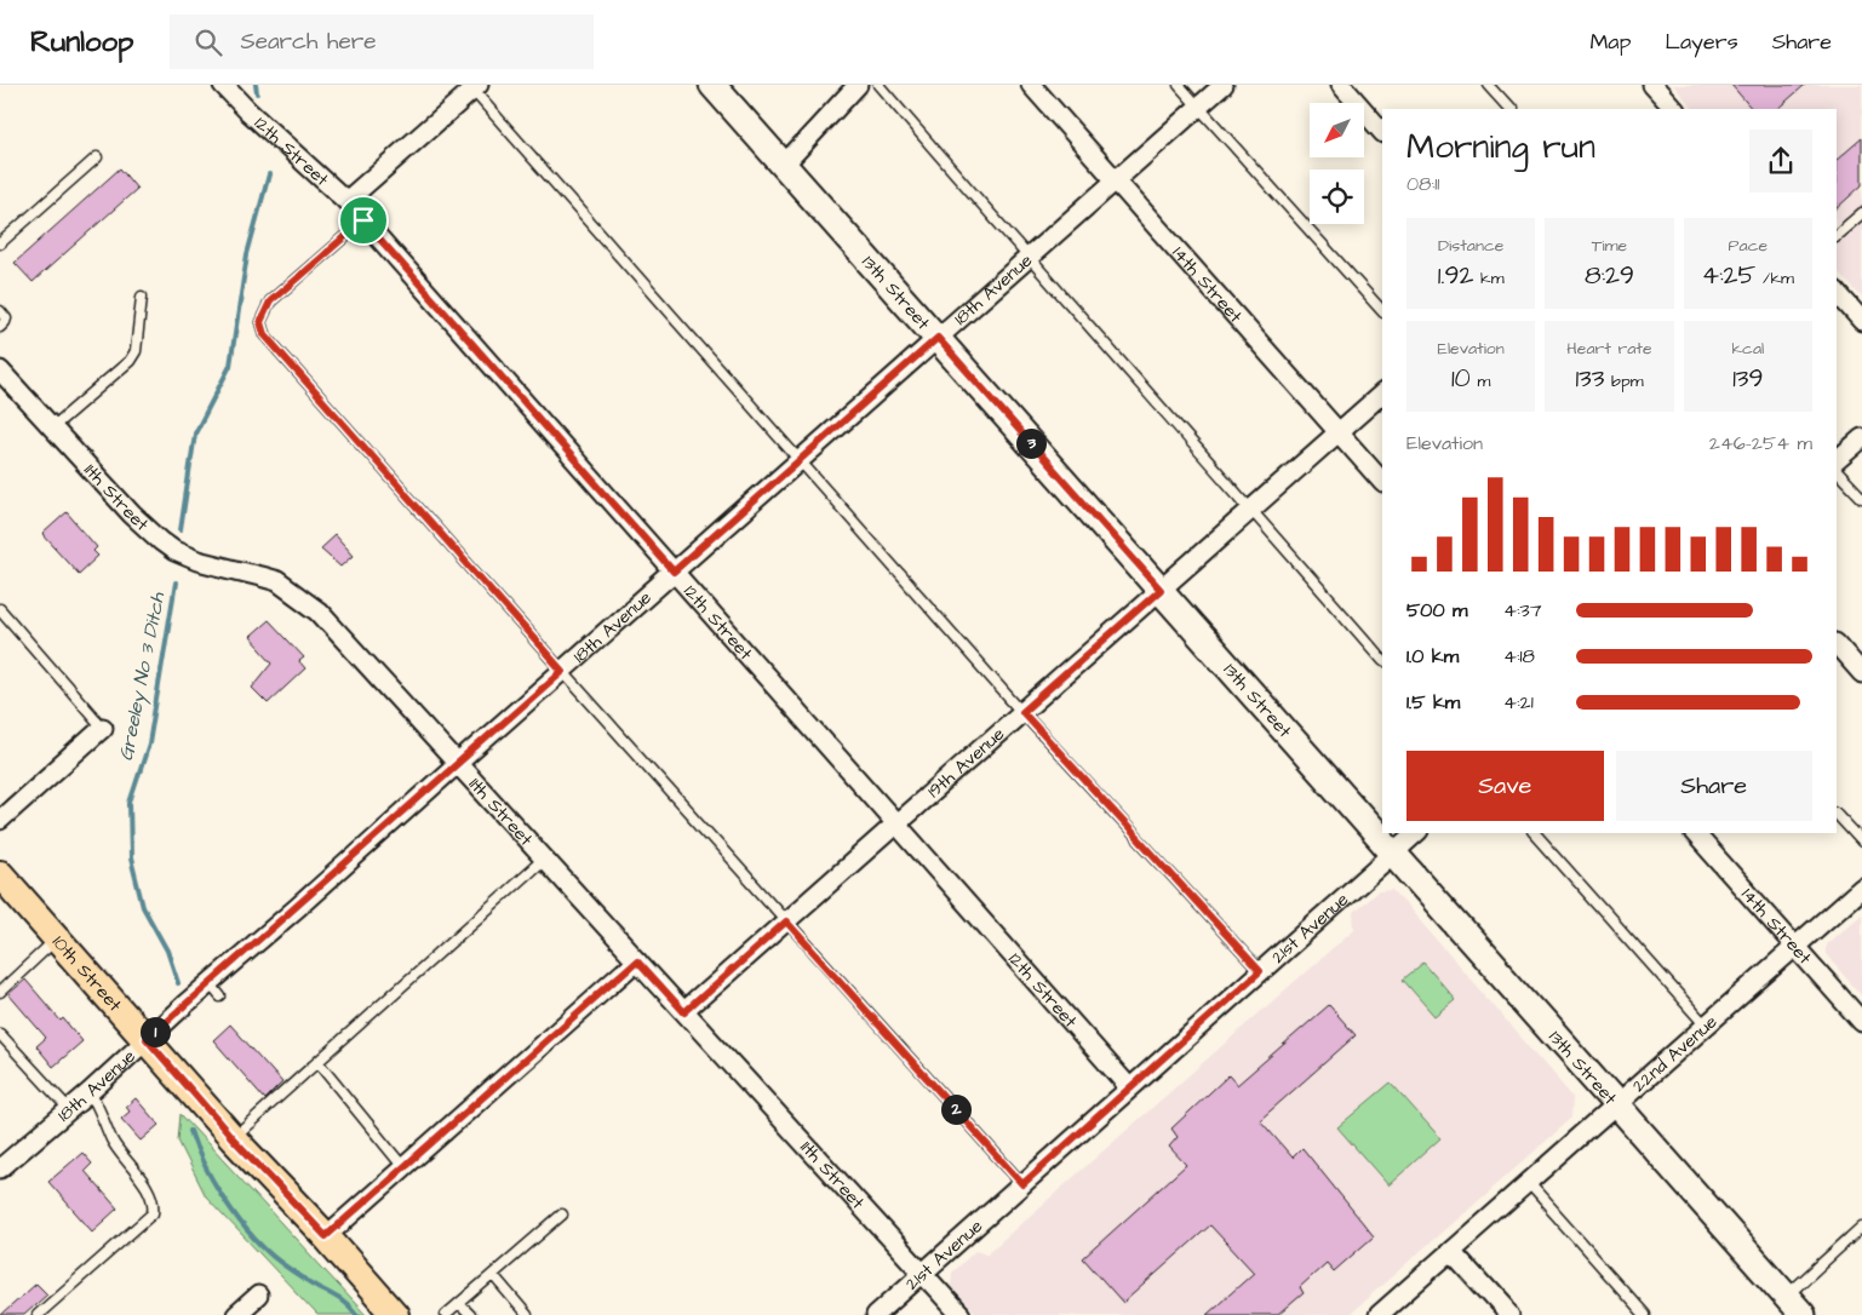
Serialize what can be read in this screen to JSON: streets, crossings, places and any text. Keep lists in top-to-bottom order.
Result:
{
  "streets": {
    "main road": ["10th Street"],
    "street": [
      "12th Street",
      "14th Street",
      "18th Avenue",
      "13th Street",
      "11th Street",
      "19th Avenue",
      "21st Avenue",
      "22nd Avenue"
    ]
  },
  "crossings": [
    ["12th Street", "18th Avenue"],
    ["12th Street", "19th Avenue"],
    ["12th Street", "21st Avenue"],
    ["14th Street", "18th Avenue"],
    ["14th Street", "19th Avenue"],
    ["14th Street", "22nd Avenue"],
    ["18th Avenue", "13th Street"],
    ["18th Avenue", "11th Street"],
    ["18th Avenue", "10th Street"],
    ["13th Street", "19th Avenue"],
    ["13th Street", "21st Avenue"],
    ["13th Street", "22nd Avenue"],
    ["11th Street", "19th Avenue"],
    ["11th Street", "21st Avenue"]
  ],
  "water": ["Greeley No 3 Ditch"],
  "north": "bottom left",
  "page": {
    "header": "Runloop",
    "search": "Search here",
    "nav": ["Map", "Layers", "Share"],
    "heading": ["Morning run", "08:11"],
    "stats": [
      ["Distance", "1.92 km"],
      ["Time", "8:29"],
      ["Pace", "4:25 /km"],
      ["Elevation", "10 m"],
      ["Heart rate", "133 bpm"],
      ["kcal", "139"]
    ],
    "chart": ["Elevation", "246–254 m"],
    "pins": ["3", "1", "2"],
    "list": [
      {
        "name": "500 m",
        "note": "4:37"
      },
      {
        "name": "1.0 km",
        "note": "4:18"
      },
      {
        "name": "1.5 km",
        "note": "4:21"
      }
    ],
    "buttons": ["Save", "Share"]
  }
}
